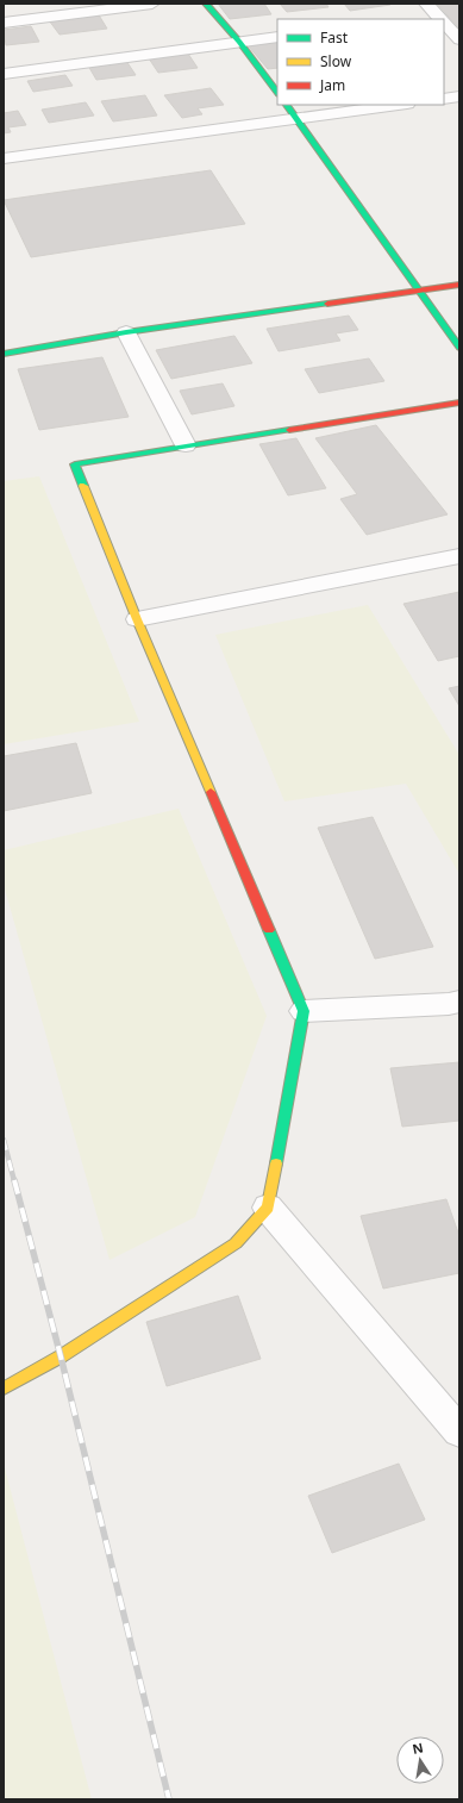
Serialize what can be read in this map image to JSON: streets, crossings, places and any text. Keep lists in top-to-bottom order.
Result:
{
  "legend": ["Fast", "Slow", "Jam"],
  "north": "top"
}
